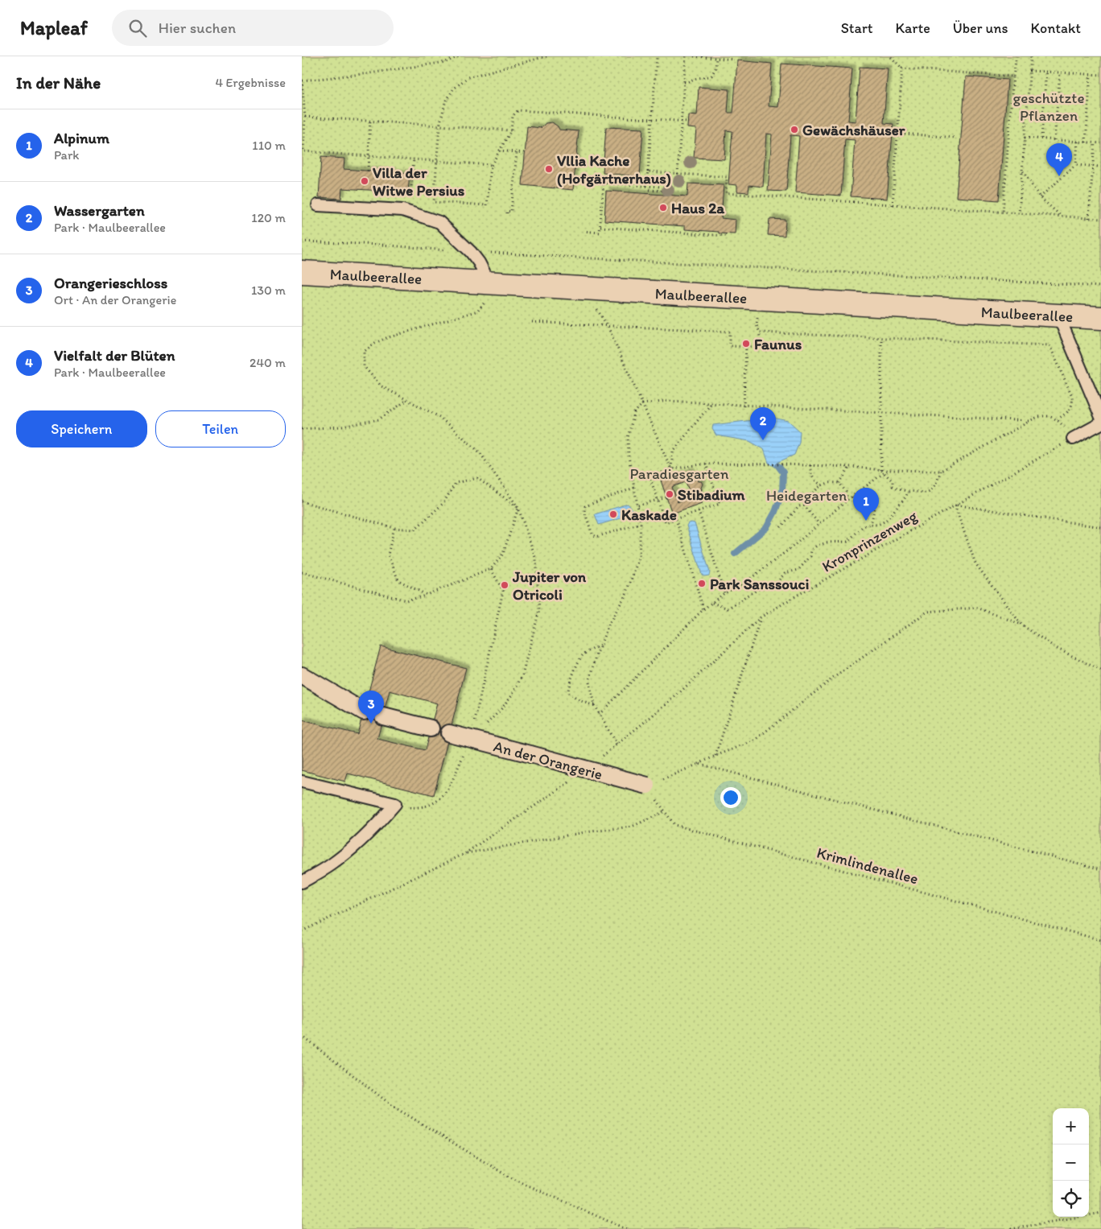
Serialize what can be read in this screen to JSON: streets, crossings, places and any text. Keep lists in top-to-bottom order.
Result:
{
  "streets": {
    "street": ["Maulbeerallee", "An der Orangerie"],
    "path": ["Kronprinzenweg", "Krimlindenallee"]
  },
  "crossings": [
    ["An der Orangerie", "Krimlindenallee"]
  ],
  "parks": ["geschützte Pflanzen", "Paradiesgarten", "Heidegarten"],
  "places": [
    "Gewächshäuser",
    "Vllia Kache (Hofgärtnerhaus)",
    "Villa der Witwe Persius",
    "Haus 2a",
    "Faunus",
    "Stibadium",
    "Kaskade",
    "Park Sanssouci",
    "Jupiter von Otricoli"
  ],
  "page": {
    "header": "Mapleaf",
    "search": "Hier suchen",
    "nav": [
      "Start",
      "Karte",
      "Über uns",
      "Kontakt"
    ],
    "heading": ["In der Nähe", "4 Ergebnisse"],
    "list": [
      {
        "mark": "1",
        "name": "Alpinum",
        "note": "Park",
        "value": "110 m"
      },
      {
        "mark": "2",
        "name": "Wassergarten",
        "note": "Park · Maulbeerallee",
        "value": "120 m"
      },
      {
        "mark": "3",
        "name": "Orangerieschloss",
        "note": "Ort · An der Orangerie",
        "value": "130 m"
      },
      {
        "mark": "4",
        "name": "Vielfalt der Blüten",
        "note": "Park · Maulbeerallee",
        "value": "240 m"
      }
    ],
    "pins": [
      "4",
      "2",
      "1",
      "3"
    ],
    "buttons": ["Speichern", "Teilen"],
    "map_buttons": ["+", "−"]
  }
}
